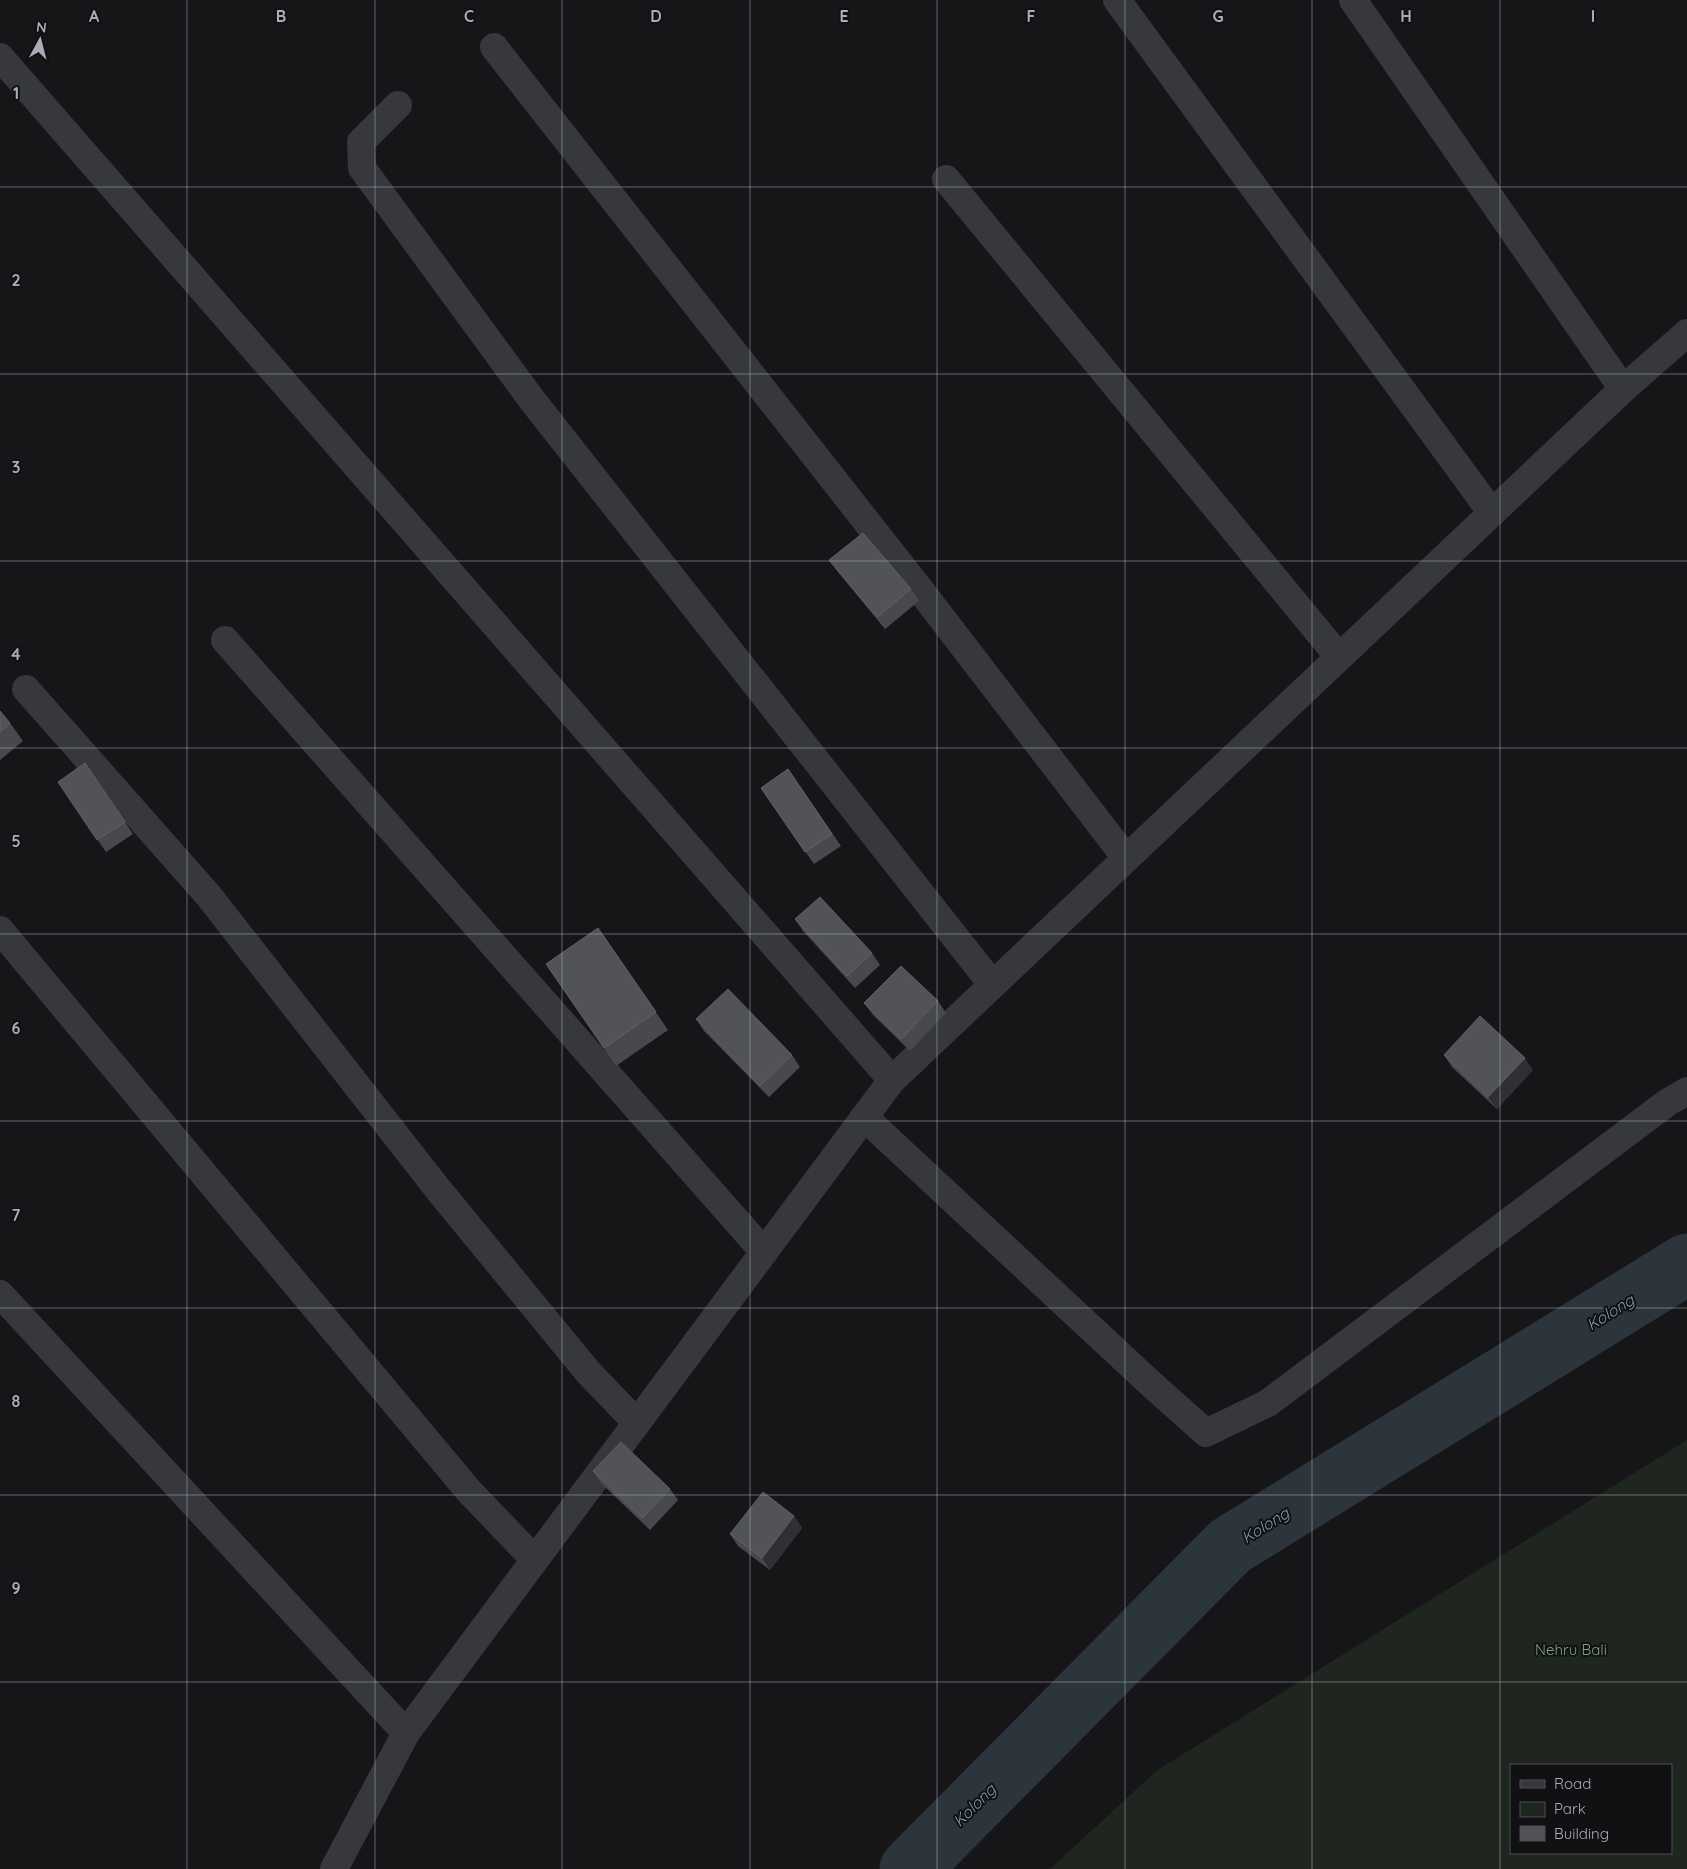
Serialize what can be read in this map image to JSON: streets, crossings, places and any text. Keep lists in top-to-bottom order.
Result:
{
  "water": ["Kolong"],
  "parks": ["Nehru Bali"],
  "legend": ["Road", "Park", "Building"],
  "north": "top",
  "grid": {
    "columns": [
      "A",
      "B",
      "C",
      "D",
      "E",
      "F",
      "G",
      "H",
      "I"
    ],
    "rows": [
      "1",
      "2",
      "3",
      "4",
      "5",
      "6",
      "7",
      "8",
      "9"
    ]
  }
}
